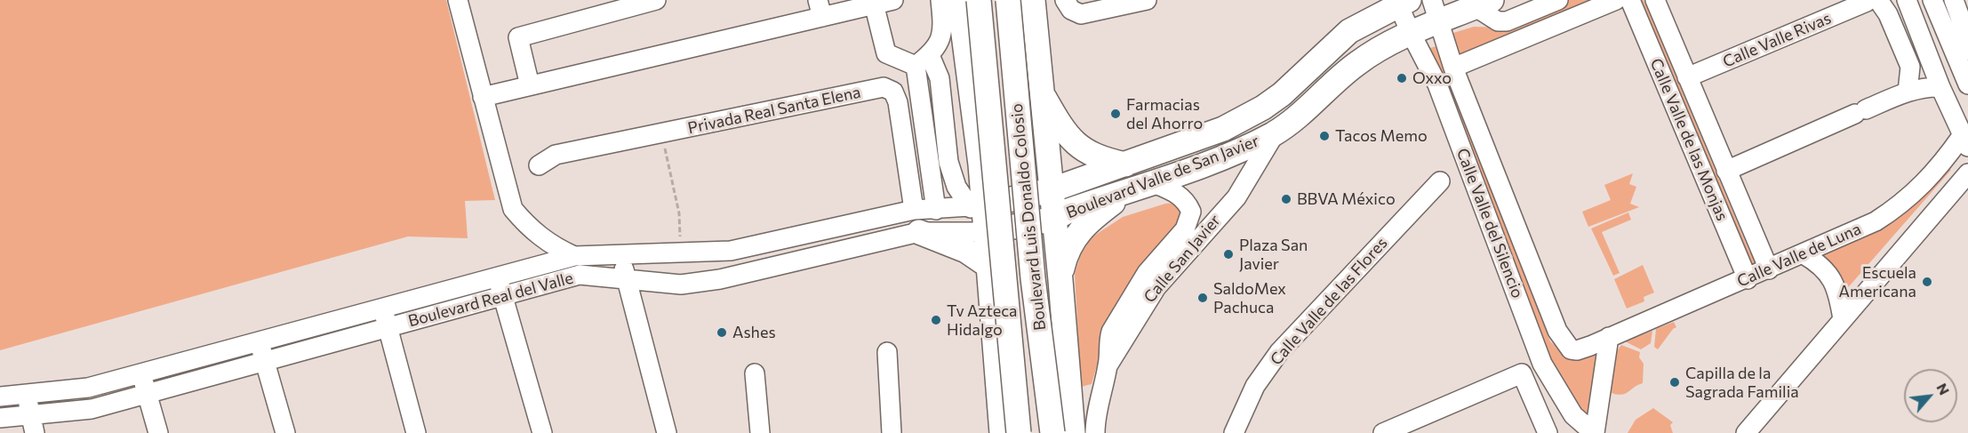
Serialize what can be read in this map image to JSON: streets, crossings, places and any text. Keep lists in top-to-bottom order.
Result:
{
  "streets": {
    "main road": ["Boulevard Valle de San Javier", "Boulevard Luis Donaldo Colosio"],
    "street": [
      "Calle Valle Rivas",
      "Privada Real Santa Elena",
      "Calle Valle de las Monjas",
      "Calle Valle del Silencio",
      "Calle Valle de Luna",
      "Calle San Javier",
      "Boulevard Real del Valle",
      "Calle Valle de las Flores"
    ]
  },
  "crossings": [
    ["Calle Valle Rivas", "Calle Valle de las Monjas"],
    ["Privada Real Santa Elena", "Boulevard Real del Valle"],
    ["Calle Valle de las Monjas", "Calle Valle de Luna"],
    ["Boulevard Valle de San Javier", "Boulevard Luis Donaldo Colosio"],
    ["Boulevard Valle de San Javier", "Calle Valle del Silencio"],
    ["Boulevard Valle de San Javier", "Calle San Javier"],
    ["Boulevard Valle de San Javier", "Boulevard Real del Valle"],
    ["Boulevard Luis Donaldo Colosio", "Boulevard Real del Valle"],
    ["Calle Valle del Silencio", "Calle Valle de Luna"]
  ],
  "places": [
    "Oxxo",
    "Farmacias del Ahorro",
    "Tacos Memo",
    "BBVA México",
    "Plaza San Javier",
    "Escuela Americana",
    "SaldoMex Pachuca",
    "Tv Azteca Hidalgo",
    "Ashes",
    "Capilla de la Sagrada Familia"
  ],
  "north": "top right"
}
